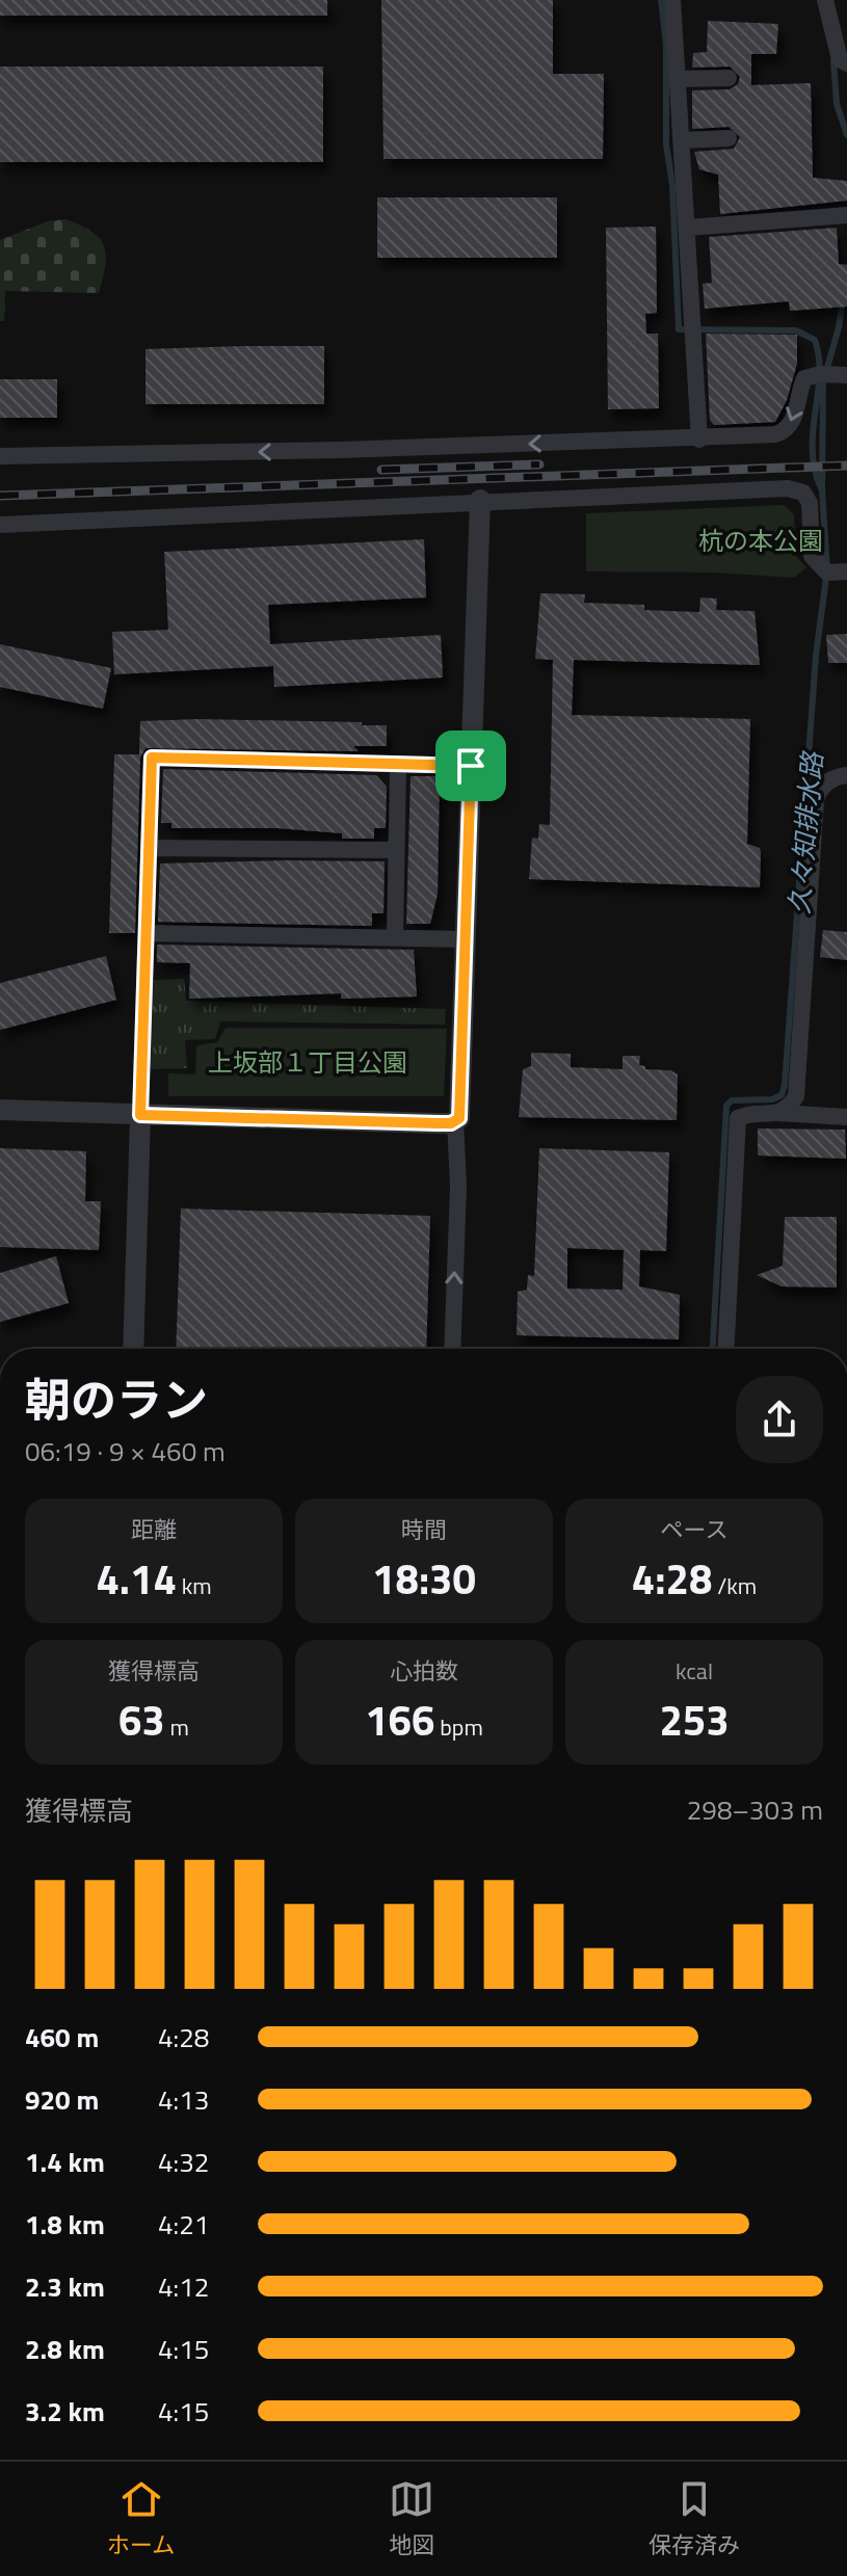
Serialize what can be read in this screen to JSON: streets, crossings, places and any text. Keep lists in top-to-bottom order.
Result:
{
  "water": ["久々知排水路"],
  "parks": ["杭の本公園", "上坂部１丁目公園"],
  "page": {
    "heading": ["朝のラン", "06:19 · 9 × 460 m"],
    "stats": [
      ["距離", "4.14 km"],
      ["時間", "18:30"],
      ["ペース", "4:28 /km"],
      ["獲得標高", "63 m"],
      ["心拍数", "166 bpm"],
      ["kcal", "253"]
    ],
    "chart": ["獲得標高", "298–303 m"],
    "list": [
      {
        "name": "460 m",
        "note": "4:28"
      },
      {
        "name": "920 m",
        "note": "4:13"
      },
      {
        "name": "1.4 km",
        "note": "4:32"
      },
      {
        "name": "1.8 km",
        "note": "4:21"
      },
      {
        "name": "2.3 km",
        "note": "4:12"
      },
      {
        "name": "2.8 km",
        "note": "4:15"
      },
      {
        "name": "3.2 km",
        "note": "4:15"
      }
    ],
    "tabs": ["ホーム", "地図", "保存済み"]
  }
}
